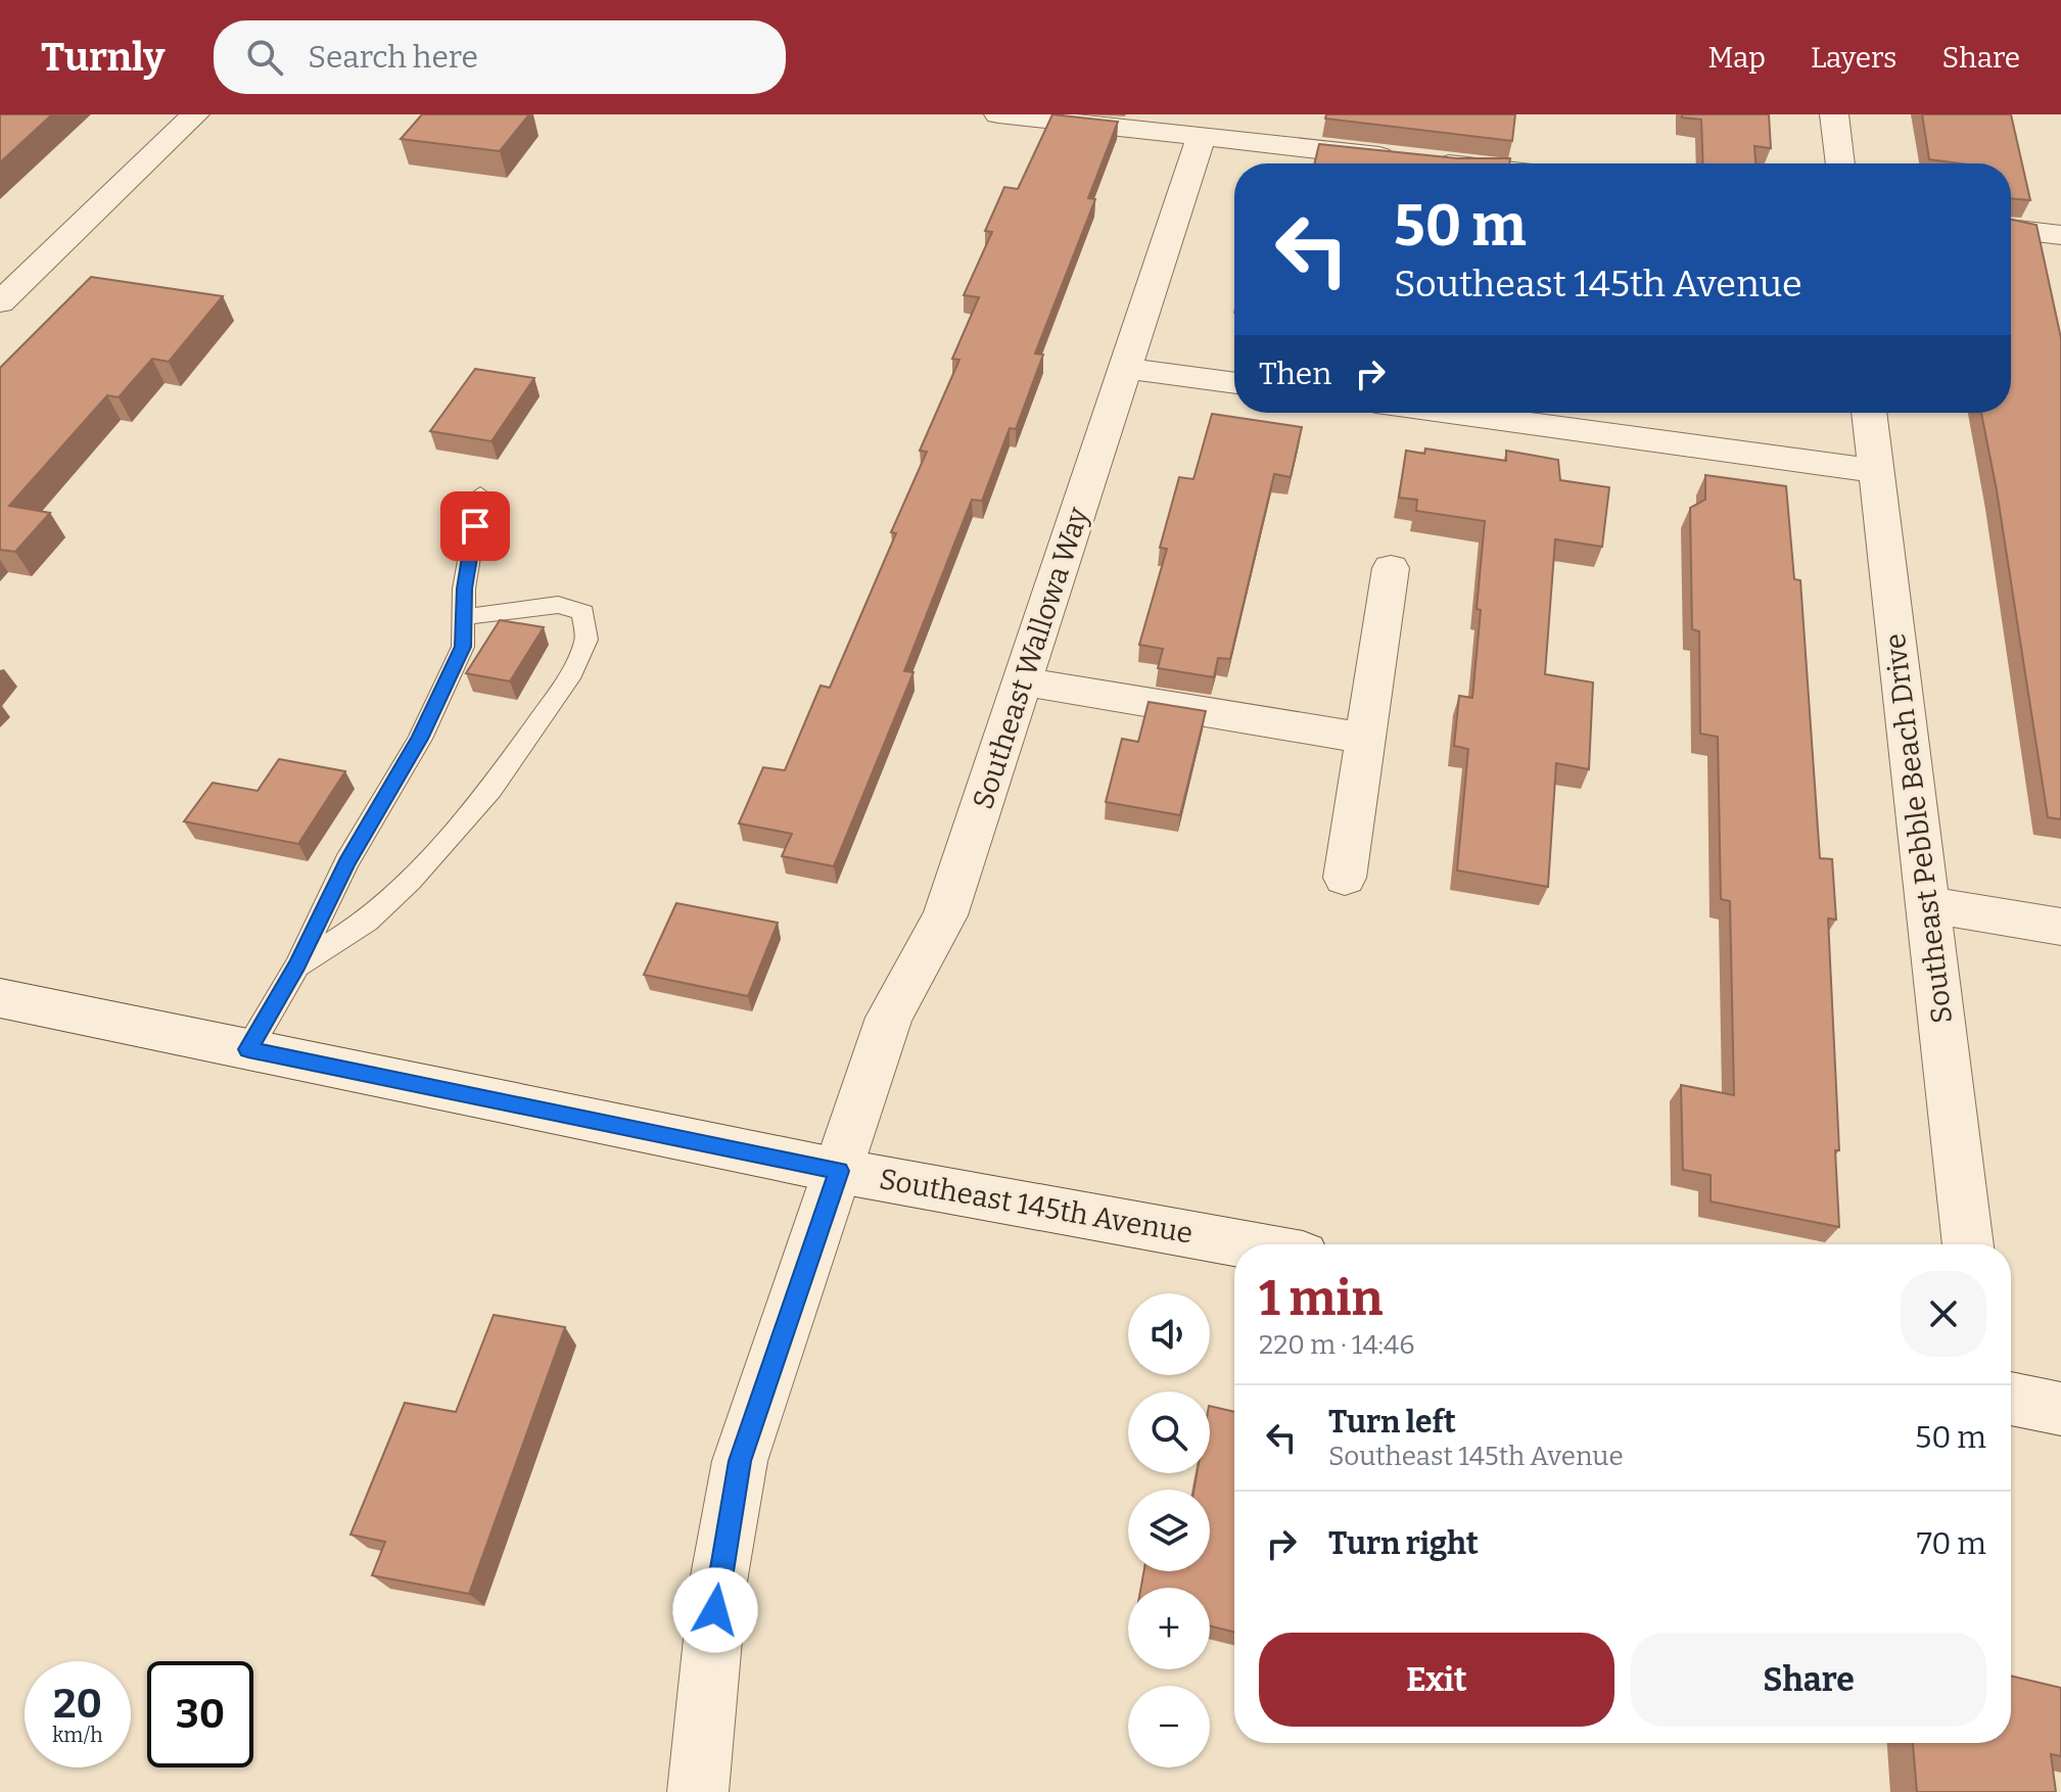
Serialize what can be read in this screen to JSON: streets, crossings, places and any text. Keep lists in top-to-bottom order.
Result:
{
  "streets": {
    "street": ["Southeast Wallowa Way", "Southeast Pebble Beach Drive", "Southeast 145th Avenue"]
  },
  "crossings": [
    ["Southeast Wallowa Way", "Southeast 145th Avenue"]
  ],
  "page": {
    "header": "Turnly",
    "search": "Search here",
    "nav": ["Map", "Layers", "Share"],
    "turn": ["50 m", "Southeast 145th Avenue"],
    "then": "Then",
    "heading": ["1 min", "220 m · 14:46"],
    "map_buttons": ["+", "−"],
    "list": [
      {
        "name": "Turn left",
        "note": "Southeast 145th Avenue",
        "value": "50 m"
      },
      {
        "name": "Turn right",
        "value": "70 m"
      }
    ],
    "buttons": ["Exit", "Share"],
    "speed": "20 km/h",
    "limit": "30"
  }
}
